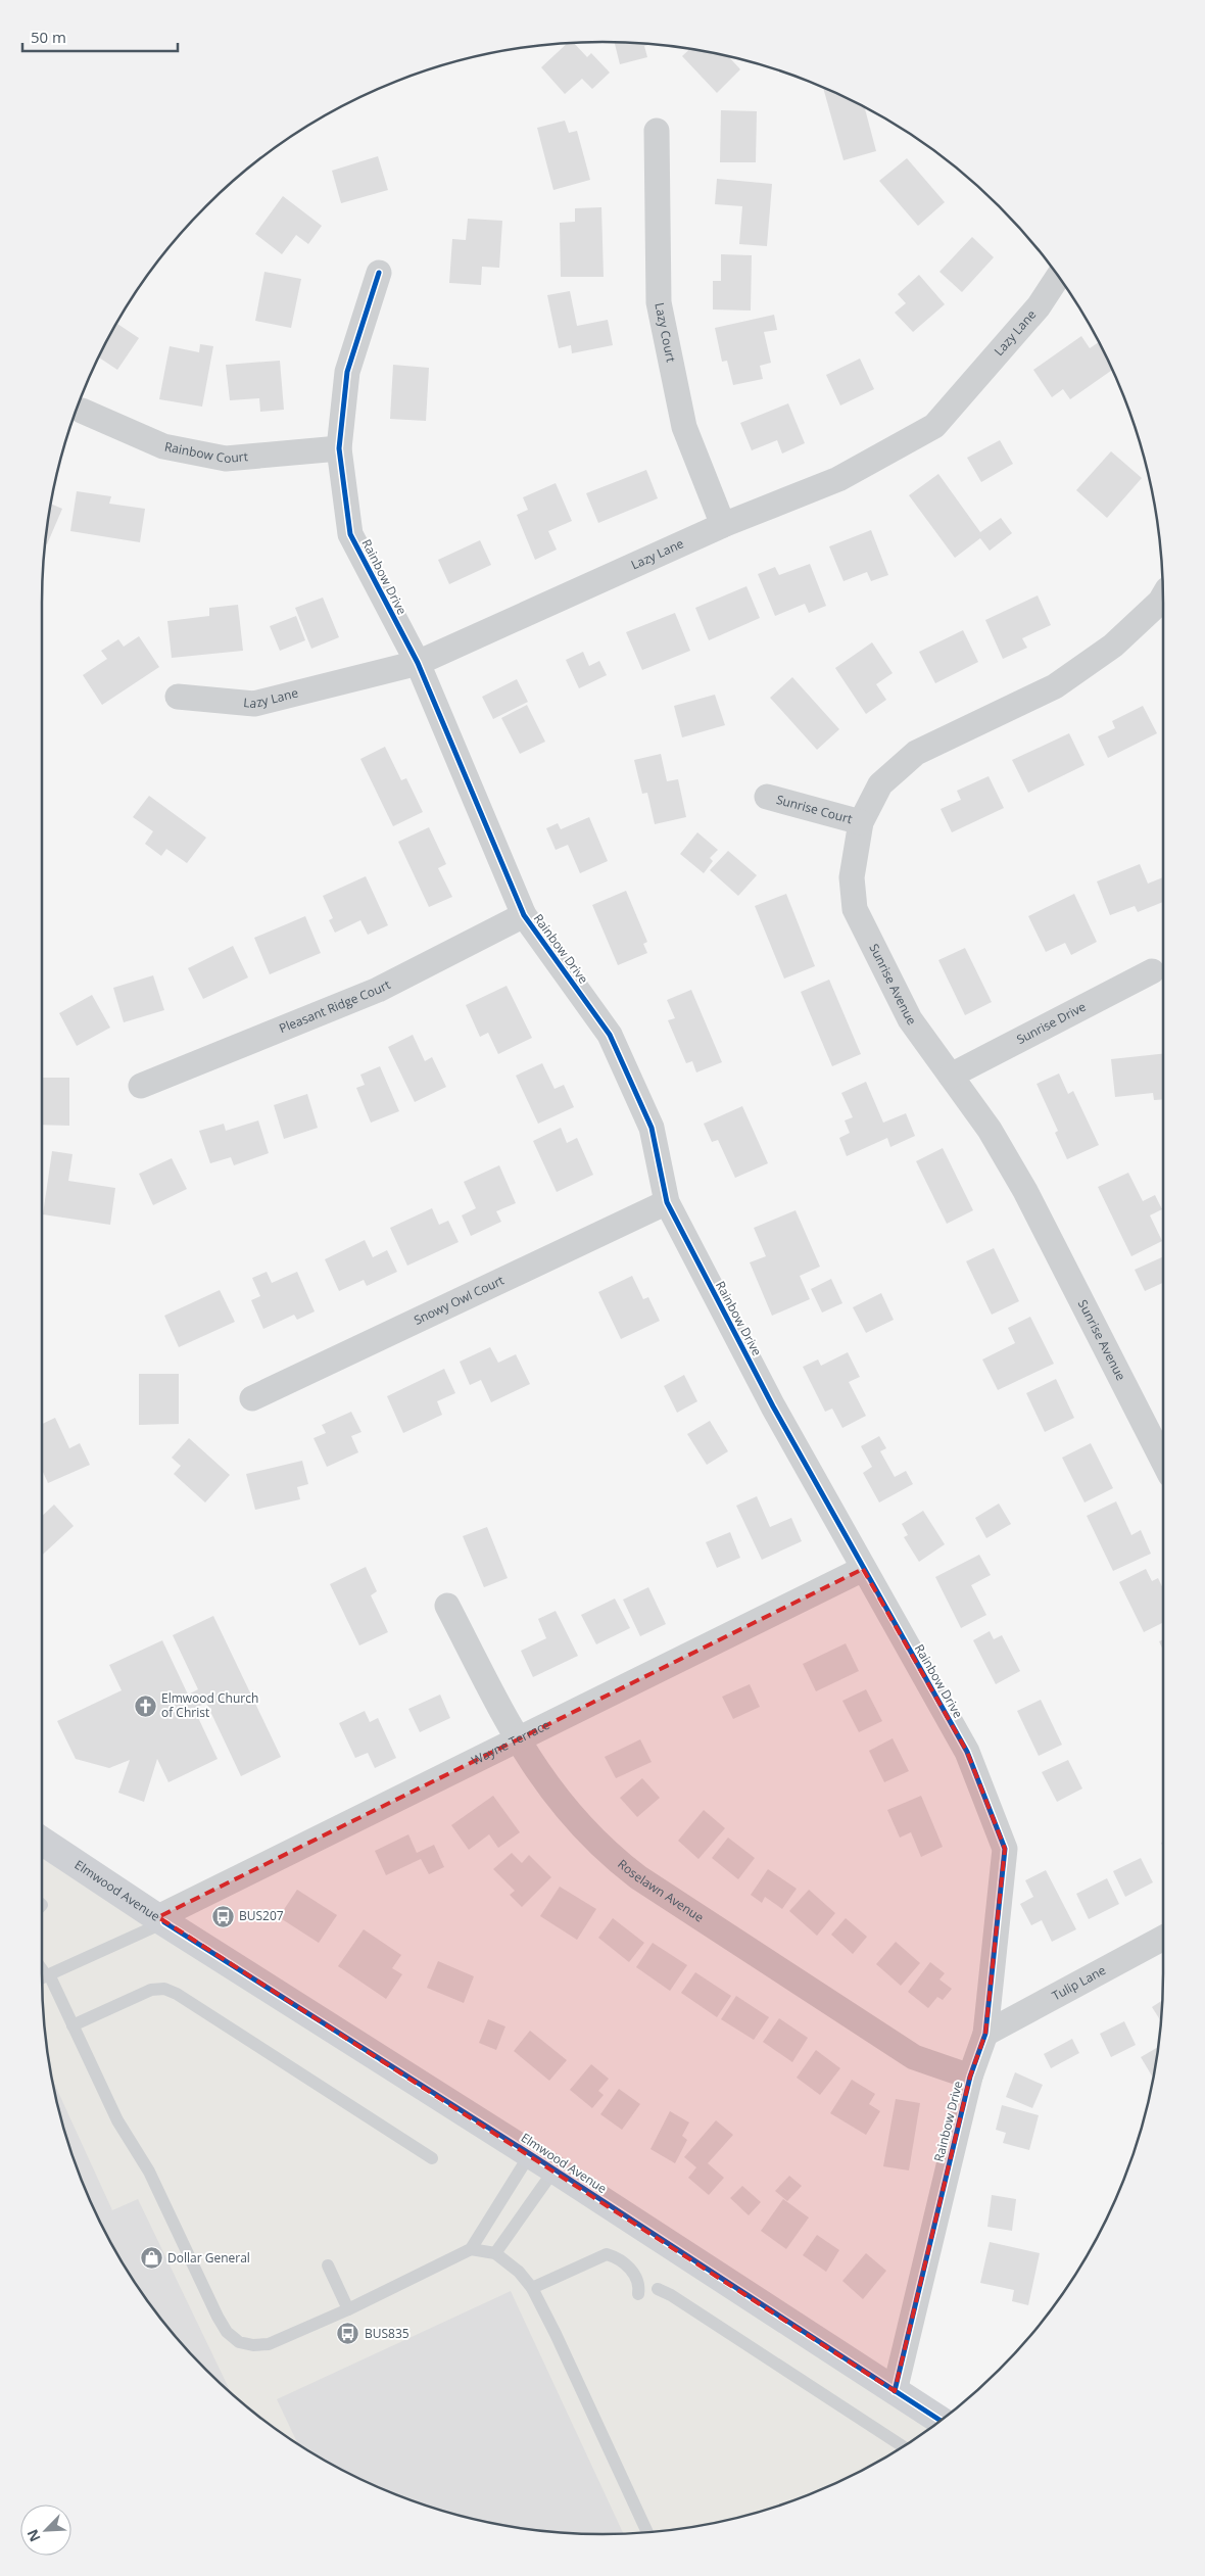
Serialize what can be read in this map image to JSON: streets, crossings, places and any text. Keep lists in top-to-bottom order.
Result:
{
  "streets": {
    "main road": ["Elmwood Avenue"],
    "street": [
      "Lazy Court",
      "Lazy Lane",
      "Rainbow Court",
      "Rainbow Drive",
      "Sunrise Court",
      "Sunrise Avenue",
      "Pleasant Ridge Court",
      "Sunrise Drive",
      "Snowy Owl Court",
      "Wayne Terrace",
      "Roselawn Avenue",
      "Tulip Lane"
    ]
  },
  "crossings": [
    ["Lazy Court", "Lazy Lane"],
    ["Lazy Lane", "Rainbow Drive"],
    ["Rainbow Court", "Rainbow Drive"],
    ["Rainbow Drive", "Pleasant Ridge Court"],
    ["Rainbow Drive", "Snowy Owl Court"],
    ["Rainbow Drive", "Wayne Terrace"],
    ["Rainbow Drive", "Elmwood Avenue"],
    ["Rainbow Drive", "Roselawn Avenue"],
    ["Rainbow Drive", "Tulip Lane"],
    ["Sunrise Court", "Sunrise Avenue"],
    ["Sunrise Avenue", "Sunrise Drive"],
    ["Wayne Terrace", "Elmwood Avenue"],
    ["Wayne Terrace", "Roselawn Avenue"]
  ],
  "places": {
    "church": ["Elmwood Church of Christ"],
    "bus stop": ["BUS207", "BUS835"],
    "shop": ["Dollar General"]
  },
  "scale_bar": "50 m",
  "north": "bottom left"
}
